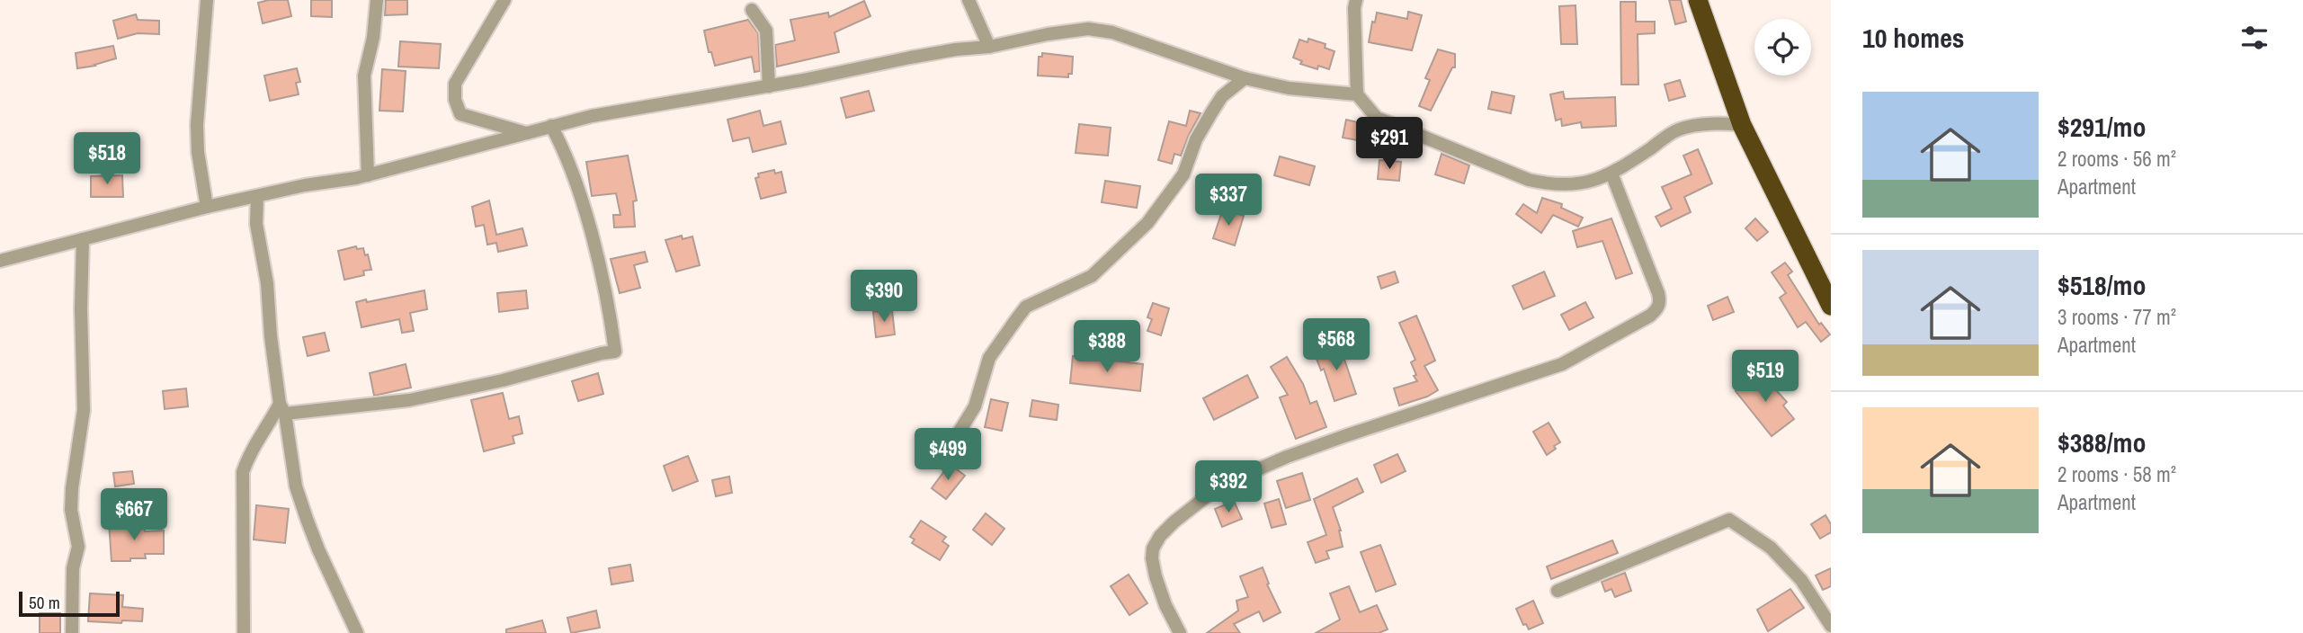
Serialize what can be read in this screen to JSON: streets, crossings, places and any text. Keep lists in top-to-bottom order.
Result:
{
  "scale_bar": "50 m",
  "page": {
    "heading": "10 homes",
    "list": [
      {
        "name": "$291/mo",
        "note": "2 rooms · 56 m² · Apartment"
      },
      {
        "name": "$518/mo",
        "note": "3 rooms · 77 m² · Apartment"
      },
      {
        "name": "$388/mo",
        "note": "2 rooms · 58 m² · Apartment"
      }
    ],
    "price": [
      "$291",
      "$518",
      "$337",
      "$390",
      "$568",
      "$388",
      "$519",
      "$499",
      "$392",
      "$667"
    ],
    "scale": "50 m"
  }
}
